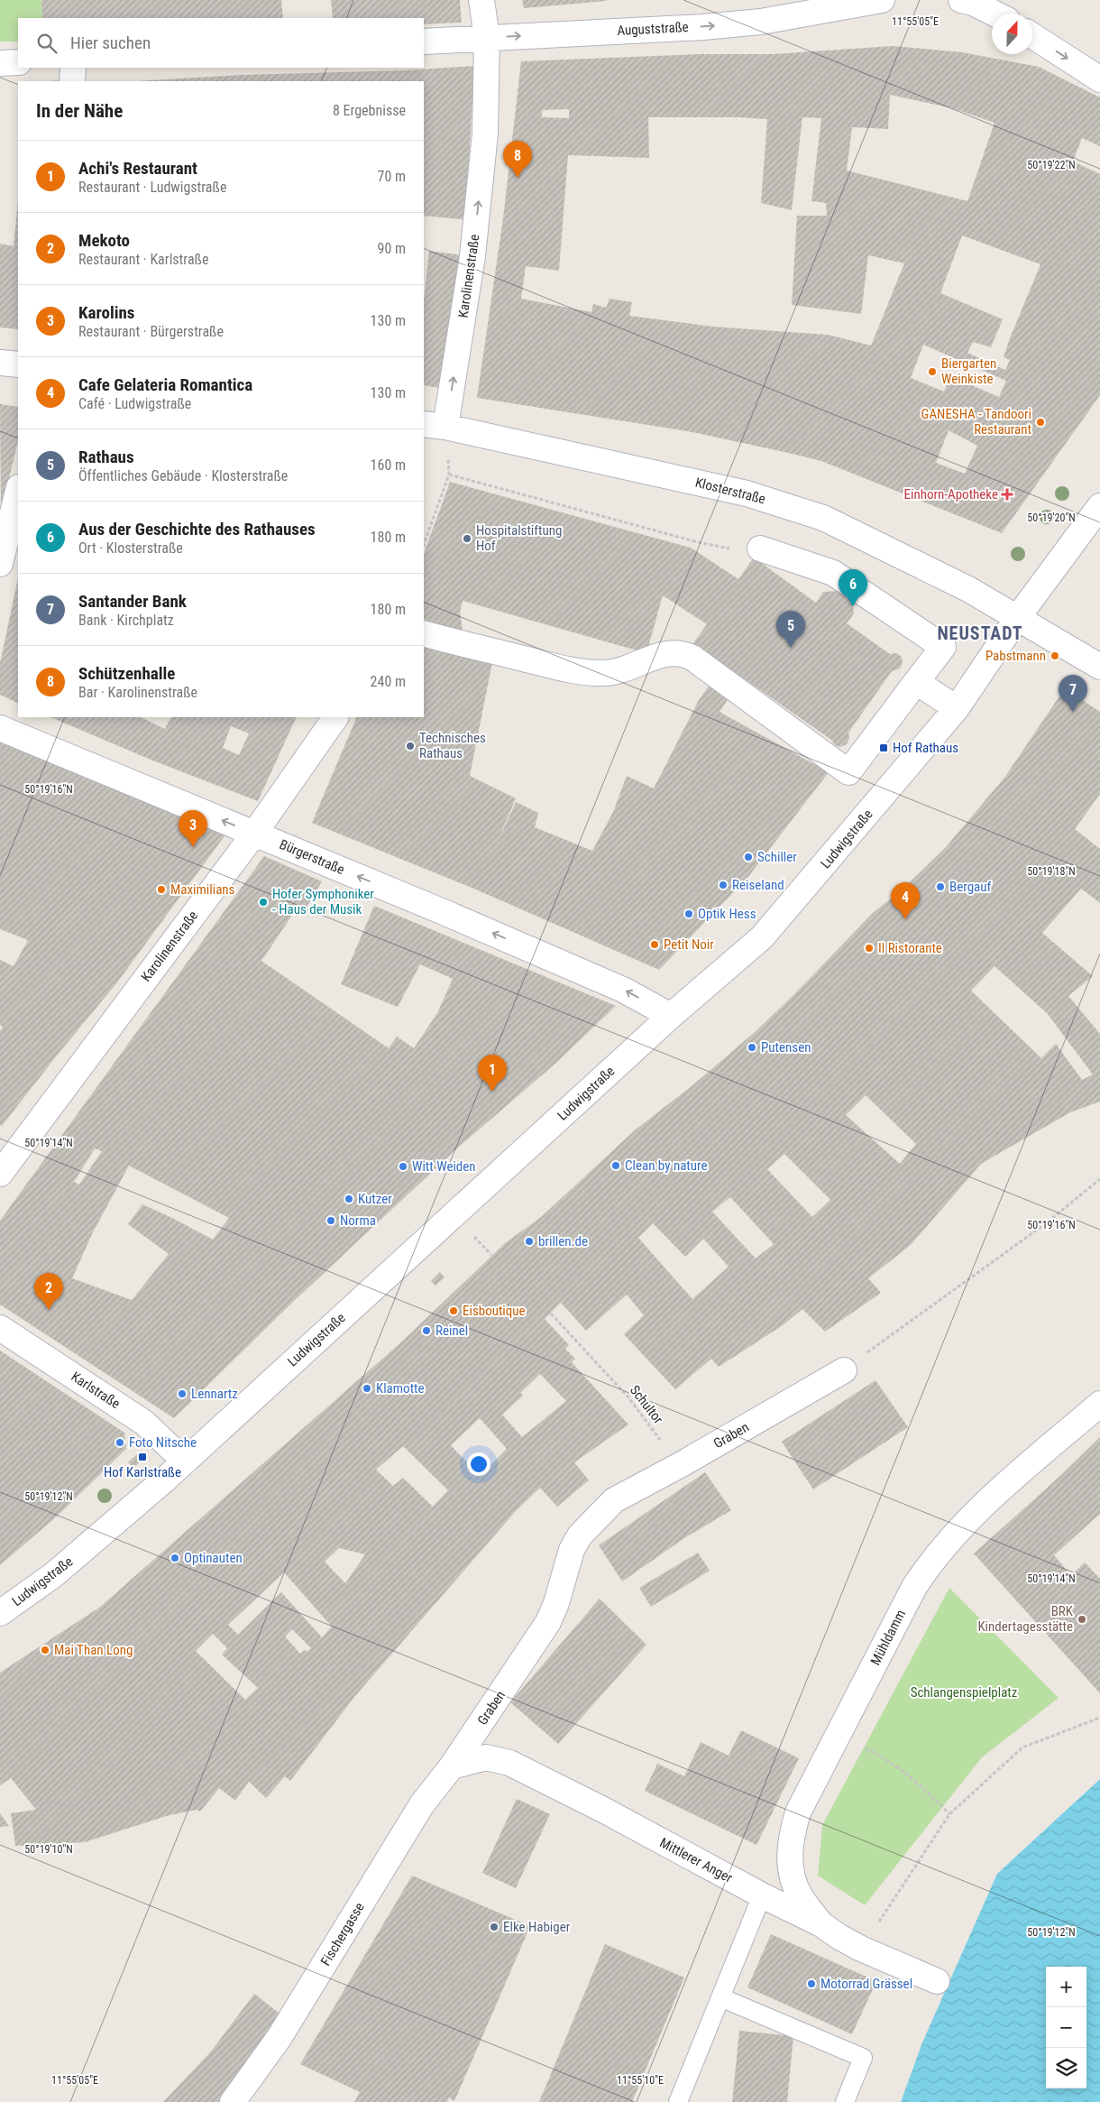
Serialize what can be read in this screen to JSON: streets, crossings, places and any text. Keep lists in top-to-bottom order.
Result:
{
  "streets": {
    "street": [
      "Auguststraße",
      "Karolinenstraße",
      "Klosterstraße",
      "Ludwigstraße",
      "Bürgerstraße",
      "Karlstraße",
      "Graben",
      "Mühldamm",
      "Mittlerer Anger",
      "Fischergasse"
    ],
    "path": ["Schultor"]
  },
  "crossings": [
    ["Auguststraße", "Karolinenstraße"],
    ["Karolinenstraße", "Klosterstraße"],
    ["Karolinenstraße", "Bürgerstraße"],
    ["Klosterstraße", "Ludwigstraße"],
    ["Ludwigstraße", "Bürgerstraße"],
    ["Ludwigstraße", "Karlstraße"],
    ["Graben", "Mittlerer Anger"],
    ["Graben", "Fischergasse"],
    ["Mühldamm", "Mittlerer Anger"],
    ["Mittlerer Anger", "Fischergasse"]
  ],
  "one_way": ["Auguststraße", "Karolinenstraße", "Bürgerstraße"],
  "districts": ["NEUSTADT"],
  "parks": ["Schlangenspielplatz"],
  "places": {
    "other": [
      "Biergarten Weinkiste",
      "GANESHA - Tandoori Restaurant",
      "Hospitalstiftung Hof",
      "Pabstmann",
      "Technisches Rathaus",
      "Schiller",
      "Reiseland",
      "Bergauf",
      "Maximilians",
      "Hofer Symphoniker - Haus der Musik",
      "Optik Hess",
      "Petit Noir",
      "Il Ristorante",
      "Putensen",
      "Clean by nature",
      "Witt Weiden",
      "Kutzer",
      "Norma",
      "brillen.de",
      "Eisboutique",
      "Reinel",
      "Klamotte",
      "Lennartz",
      "Foto Nitsche",
      "Optinauten",
      "BRK Kindertagesstätte",
      "Mai Than Long",
      "Elke Habiger",
      "Motorrad Grässel"
    ],
    "health": ["Einhorn-Apotheke"],
    "transit": ["Hof Rathaus", "Hof Karlstraße"]
  },
  "north": "top",
  "page": {
    "search": "Hier suchen",
    "heading": ["In der Nähe", "8 Ergebnisse"],
    "list": [
      {
        "mark": "1",
        "name": "Achi's Restaurant",
        "note": "Restaurant · Ludwigstraße",
        "value": "70 m"
      },
      {
        "mark": "2",
        "name": "Mekoto",
        "note": "Restaurant · Karlstraße",
        "value": "90 m"
      },
      {
        "mark": "3",
        "name": "Karolins",
        "note": "Restaurant · Bürgerstraße",
        "value": "130 m"
      },
      {
        "mark": "4",
        "name": "Cafe Gelateria Romantica",
        "note": "Café · Ludwigstraße",
        "value": "130 m"
      },
      {
        "mark": "5",
        "name": "Rathaus",
        "note": "Öffentliches Gebäude · Klosterstraße",
        "value": "160 m"
      },
      {
        "mark": "6",
        "name": "Aus der Geschichte des Rathauses",
        "note": "Ort · Klosterstraße",
        "value": "180 m"
      },
      {
        "mark": "7",
        "name": "Santander Bank",
        "note": "Bank · Kirchplatz",
        "value": "180 m"
      },
      {
        "mark": "8",
        "name": "Schützenhalle",
        "note": "Bar · Karolinenstraße",
        "value": "240 m"
      }
    ],
    "pins": [
      "8",
      "6",
      "5",
      "7",
      "3",
      "4",
      "1",
      "2"
    ],
    "map_buttons": ["+", "−"]
  },
  "coordinates": [
    "11°55'05\"E",
    "50°19'22\"N",
    "50°19'20\"N",
    "50°19'16\"N",
    "50°19'18\"N",
    "50°19'14\"N",
    "50°19'12\"N",
    "50°19'10\"N",
    "11°55'10\"E"
  ]
}
